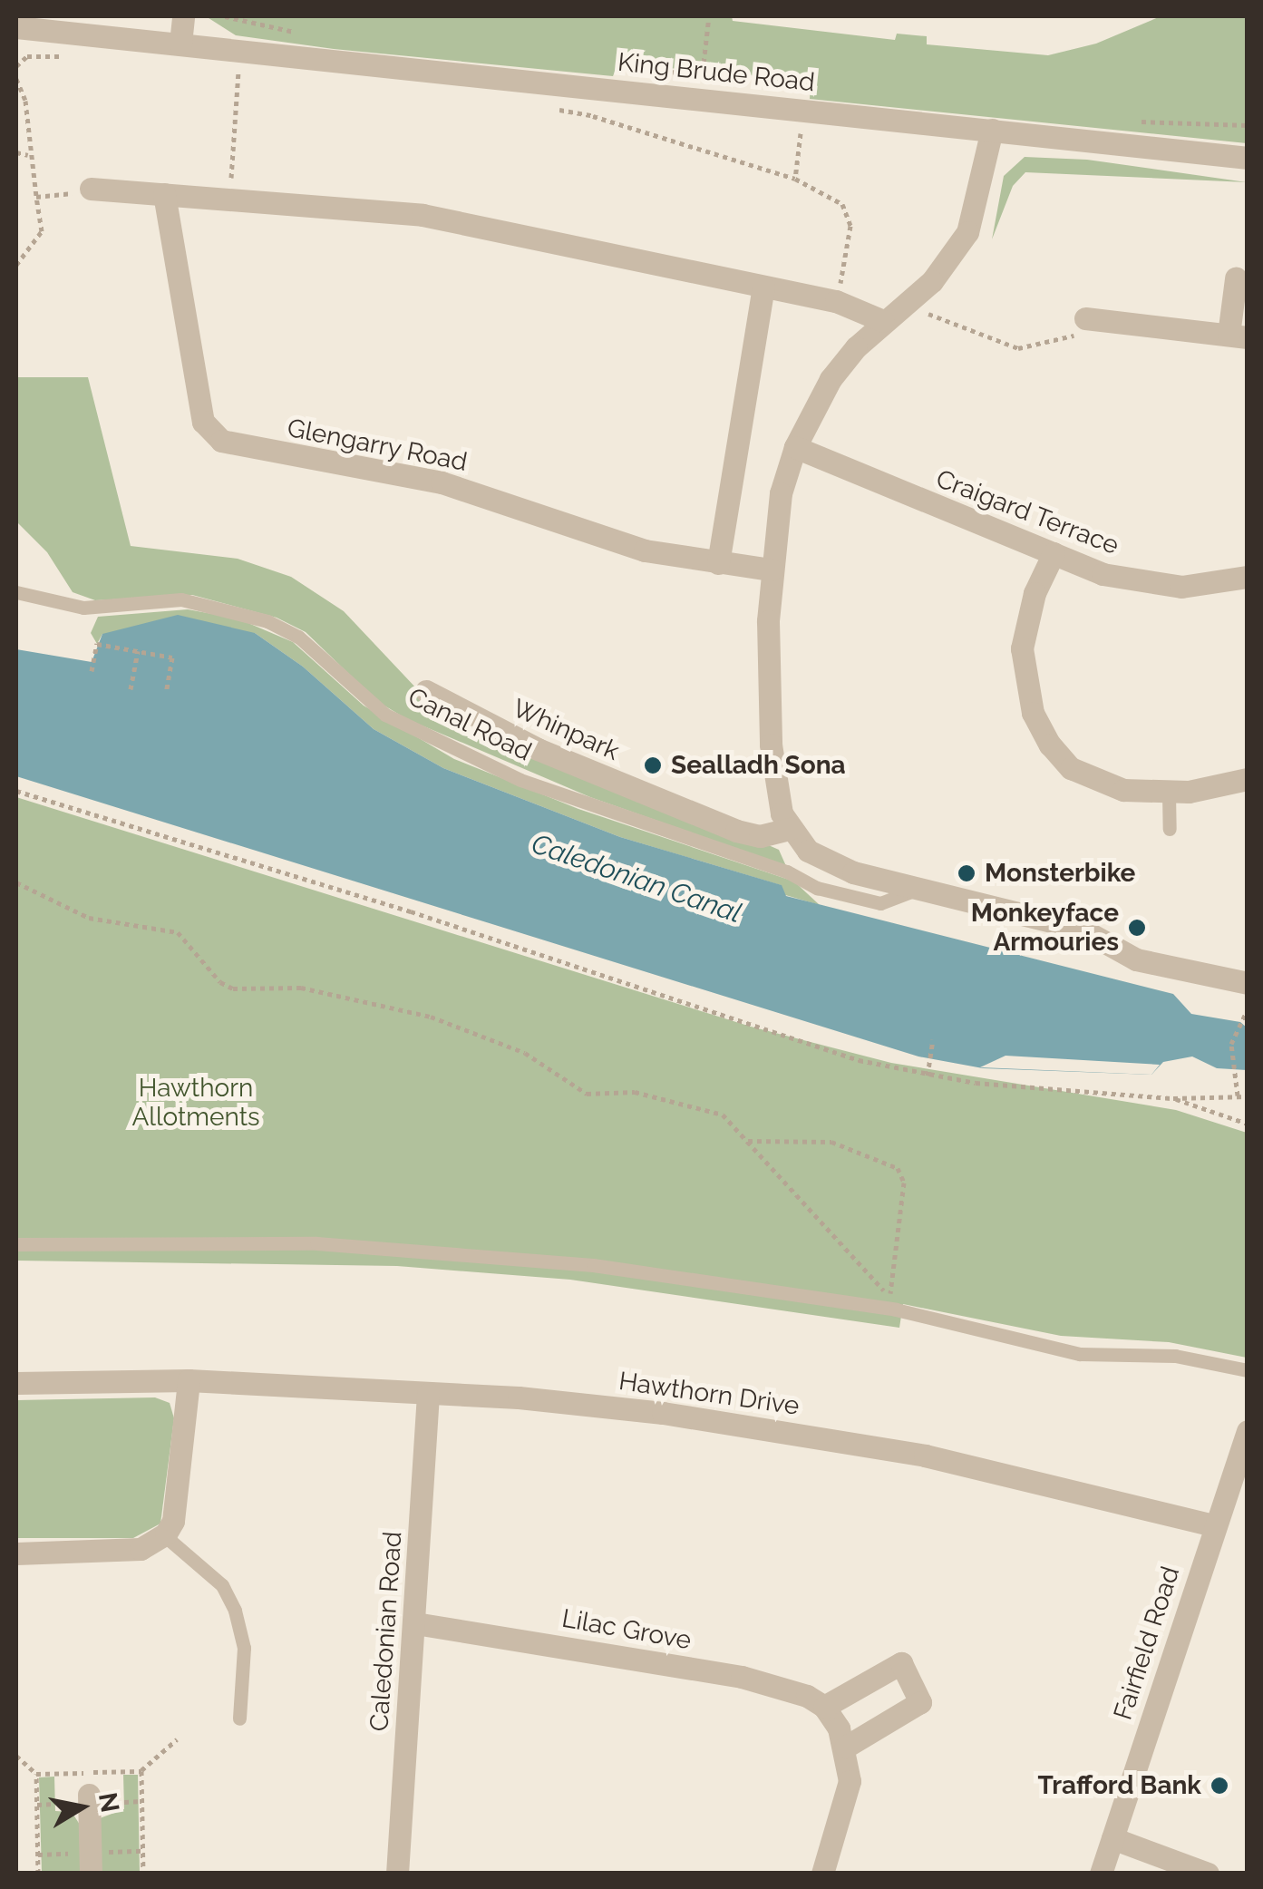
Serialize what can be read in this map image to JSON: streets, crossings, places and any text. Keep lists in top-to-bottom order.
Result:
{
  "streets": {
    "street": [
      "King Brude Road",
      "Glengarry Road",
      "Craigard Terrace",
      "Whinpark",
      "Hawthorn Drive",
      "Lilac Grove",
      "Caledonian Road",
      "Fairfield Road"
    ],
    "lane": ["Canal Road"]
  },
  "crossings": [
    ["Hawthorn Drive", "Caledonian Road"],
    ["Hawthorn Drive", "Fairfield Road"],
    ["Lilac Grove", "Caledonian Road"]
  ],
  "water": ["Caledonian Canal"],
  "parks": ["Hawthorn Allotments"],
  "places": [
    "Sealladh Sona",
    "Monsterbike",
    "Monkeyface Armouries",
    "Trafford Bank"
  ],
  "north": "right"
}
